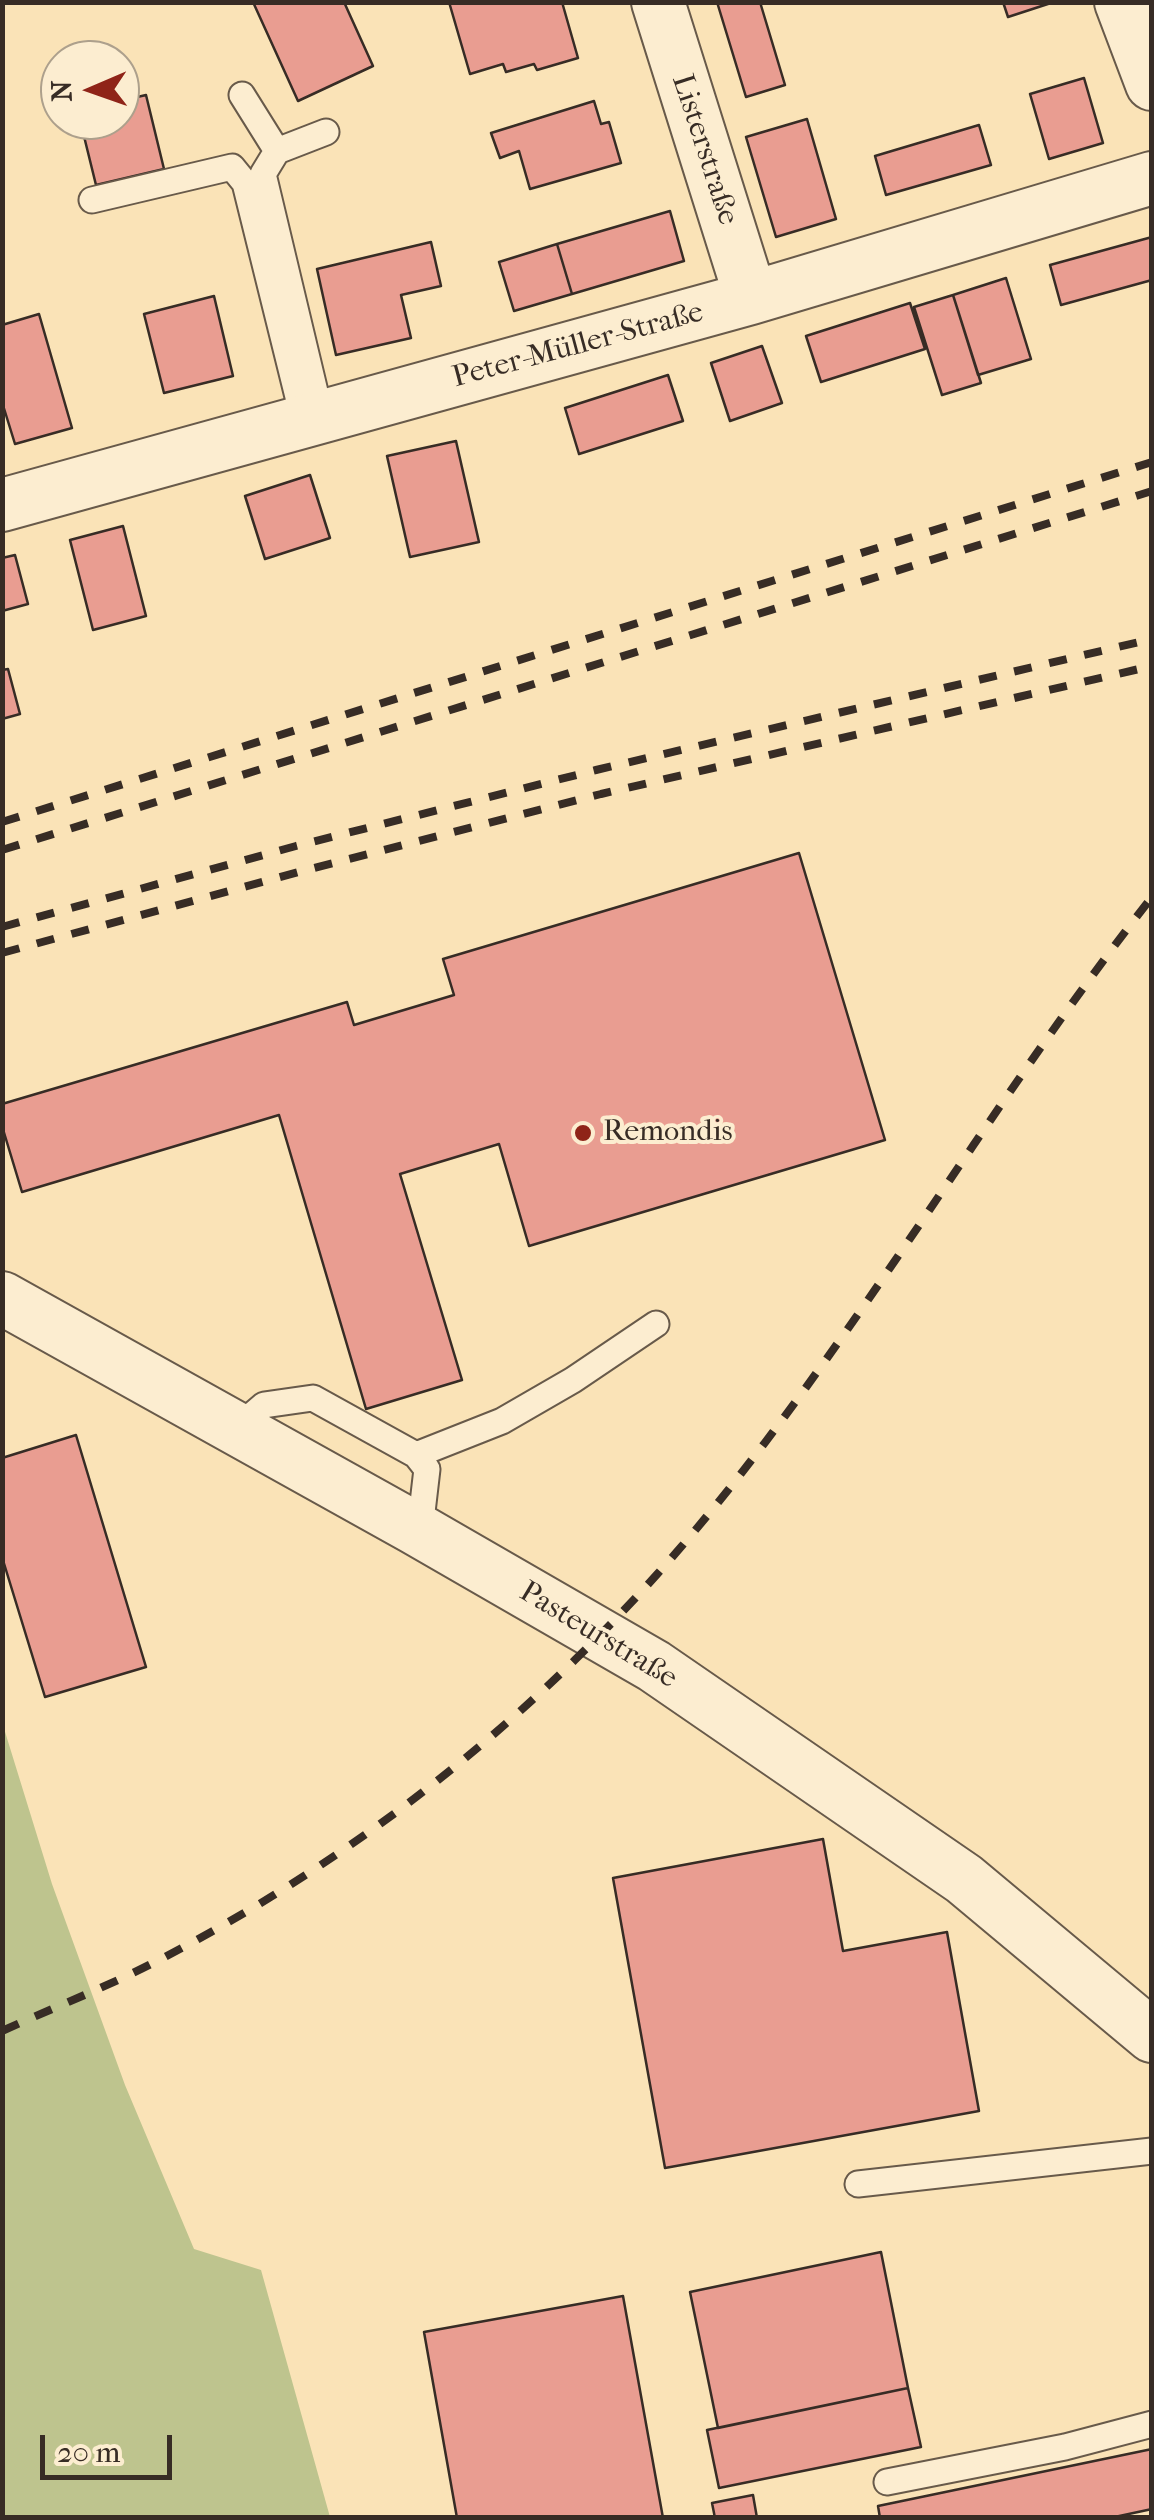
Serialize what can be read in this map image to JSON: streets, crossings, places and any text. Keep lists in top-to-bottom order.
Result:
{
  "streets": {
    "street": ["Listerstraße", "Peter-Müller-Straße", "Pasteurstraße"]
  },
  "crossings": [
    ["Listerstraße", "Peter-Müller-Straße"]
  ],
  "places": ["Remondis"],
  "scale_bar": "20 m",
  "north": "left"
}
